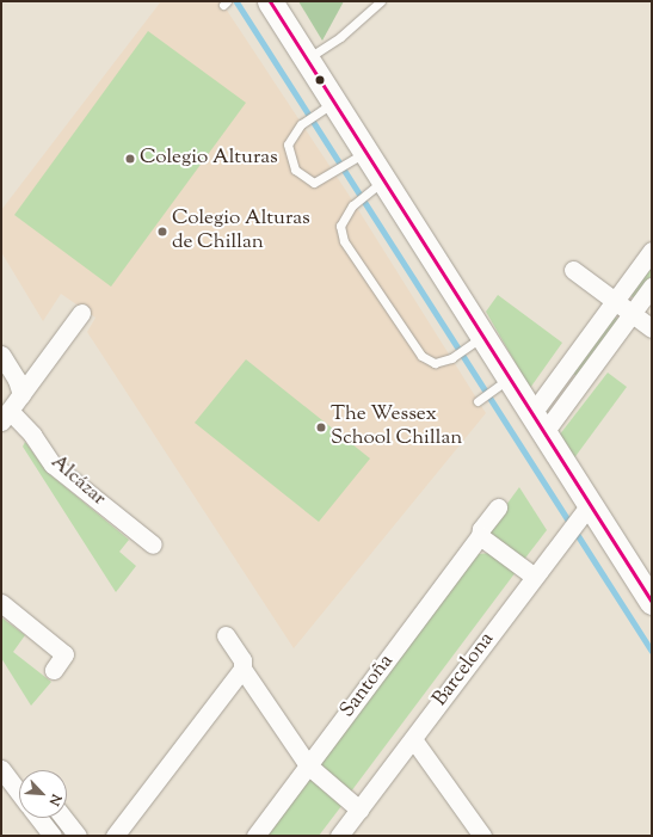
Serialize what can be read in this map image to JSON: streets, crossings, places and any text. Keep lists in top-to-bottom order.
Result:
{
  "streets": {
    "street": ["Alcázar", "Barcelona", "Santoña"]
  },
  "places": ["Colegio Alturas", "Colegio Alturas de Chillan", "The Wessex School Chillan"],
  "north": "bottom right"
}
